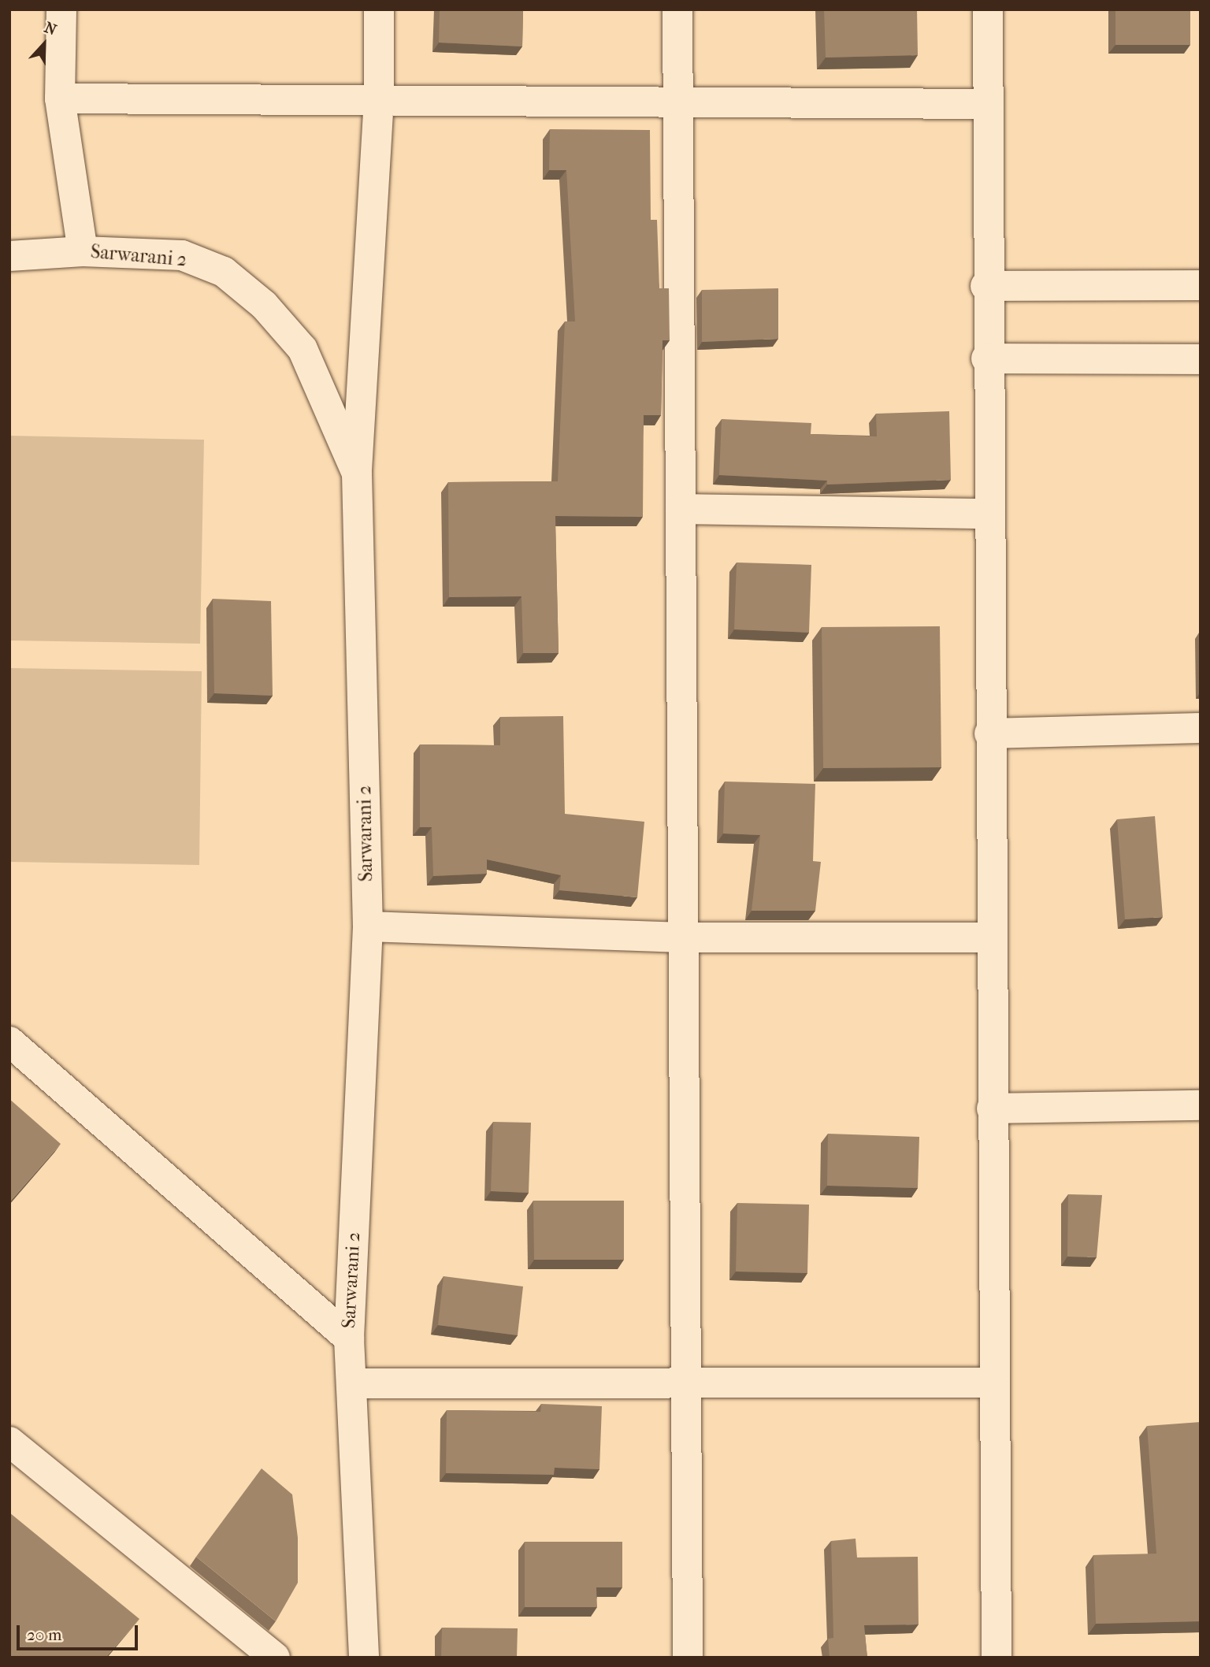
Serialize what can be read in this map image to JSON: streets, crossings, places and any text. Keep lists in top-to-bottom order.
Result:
{
  "streets": {
    "street": ["Sarwarani 2"]
  },
  "scale_bar": "20 m",
  "north": "top"
}
